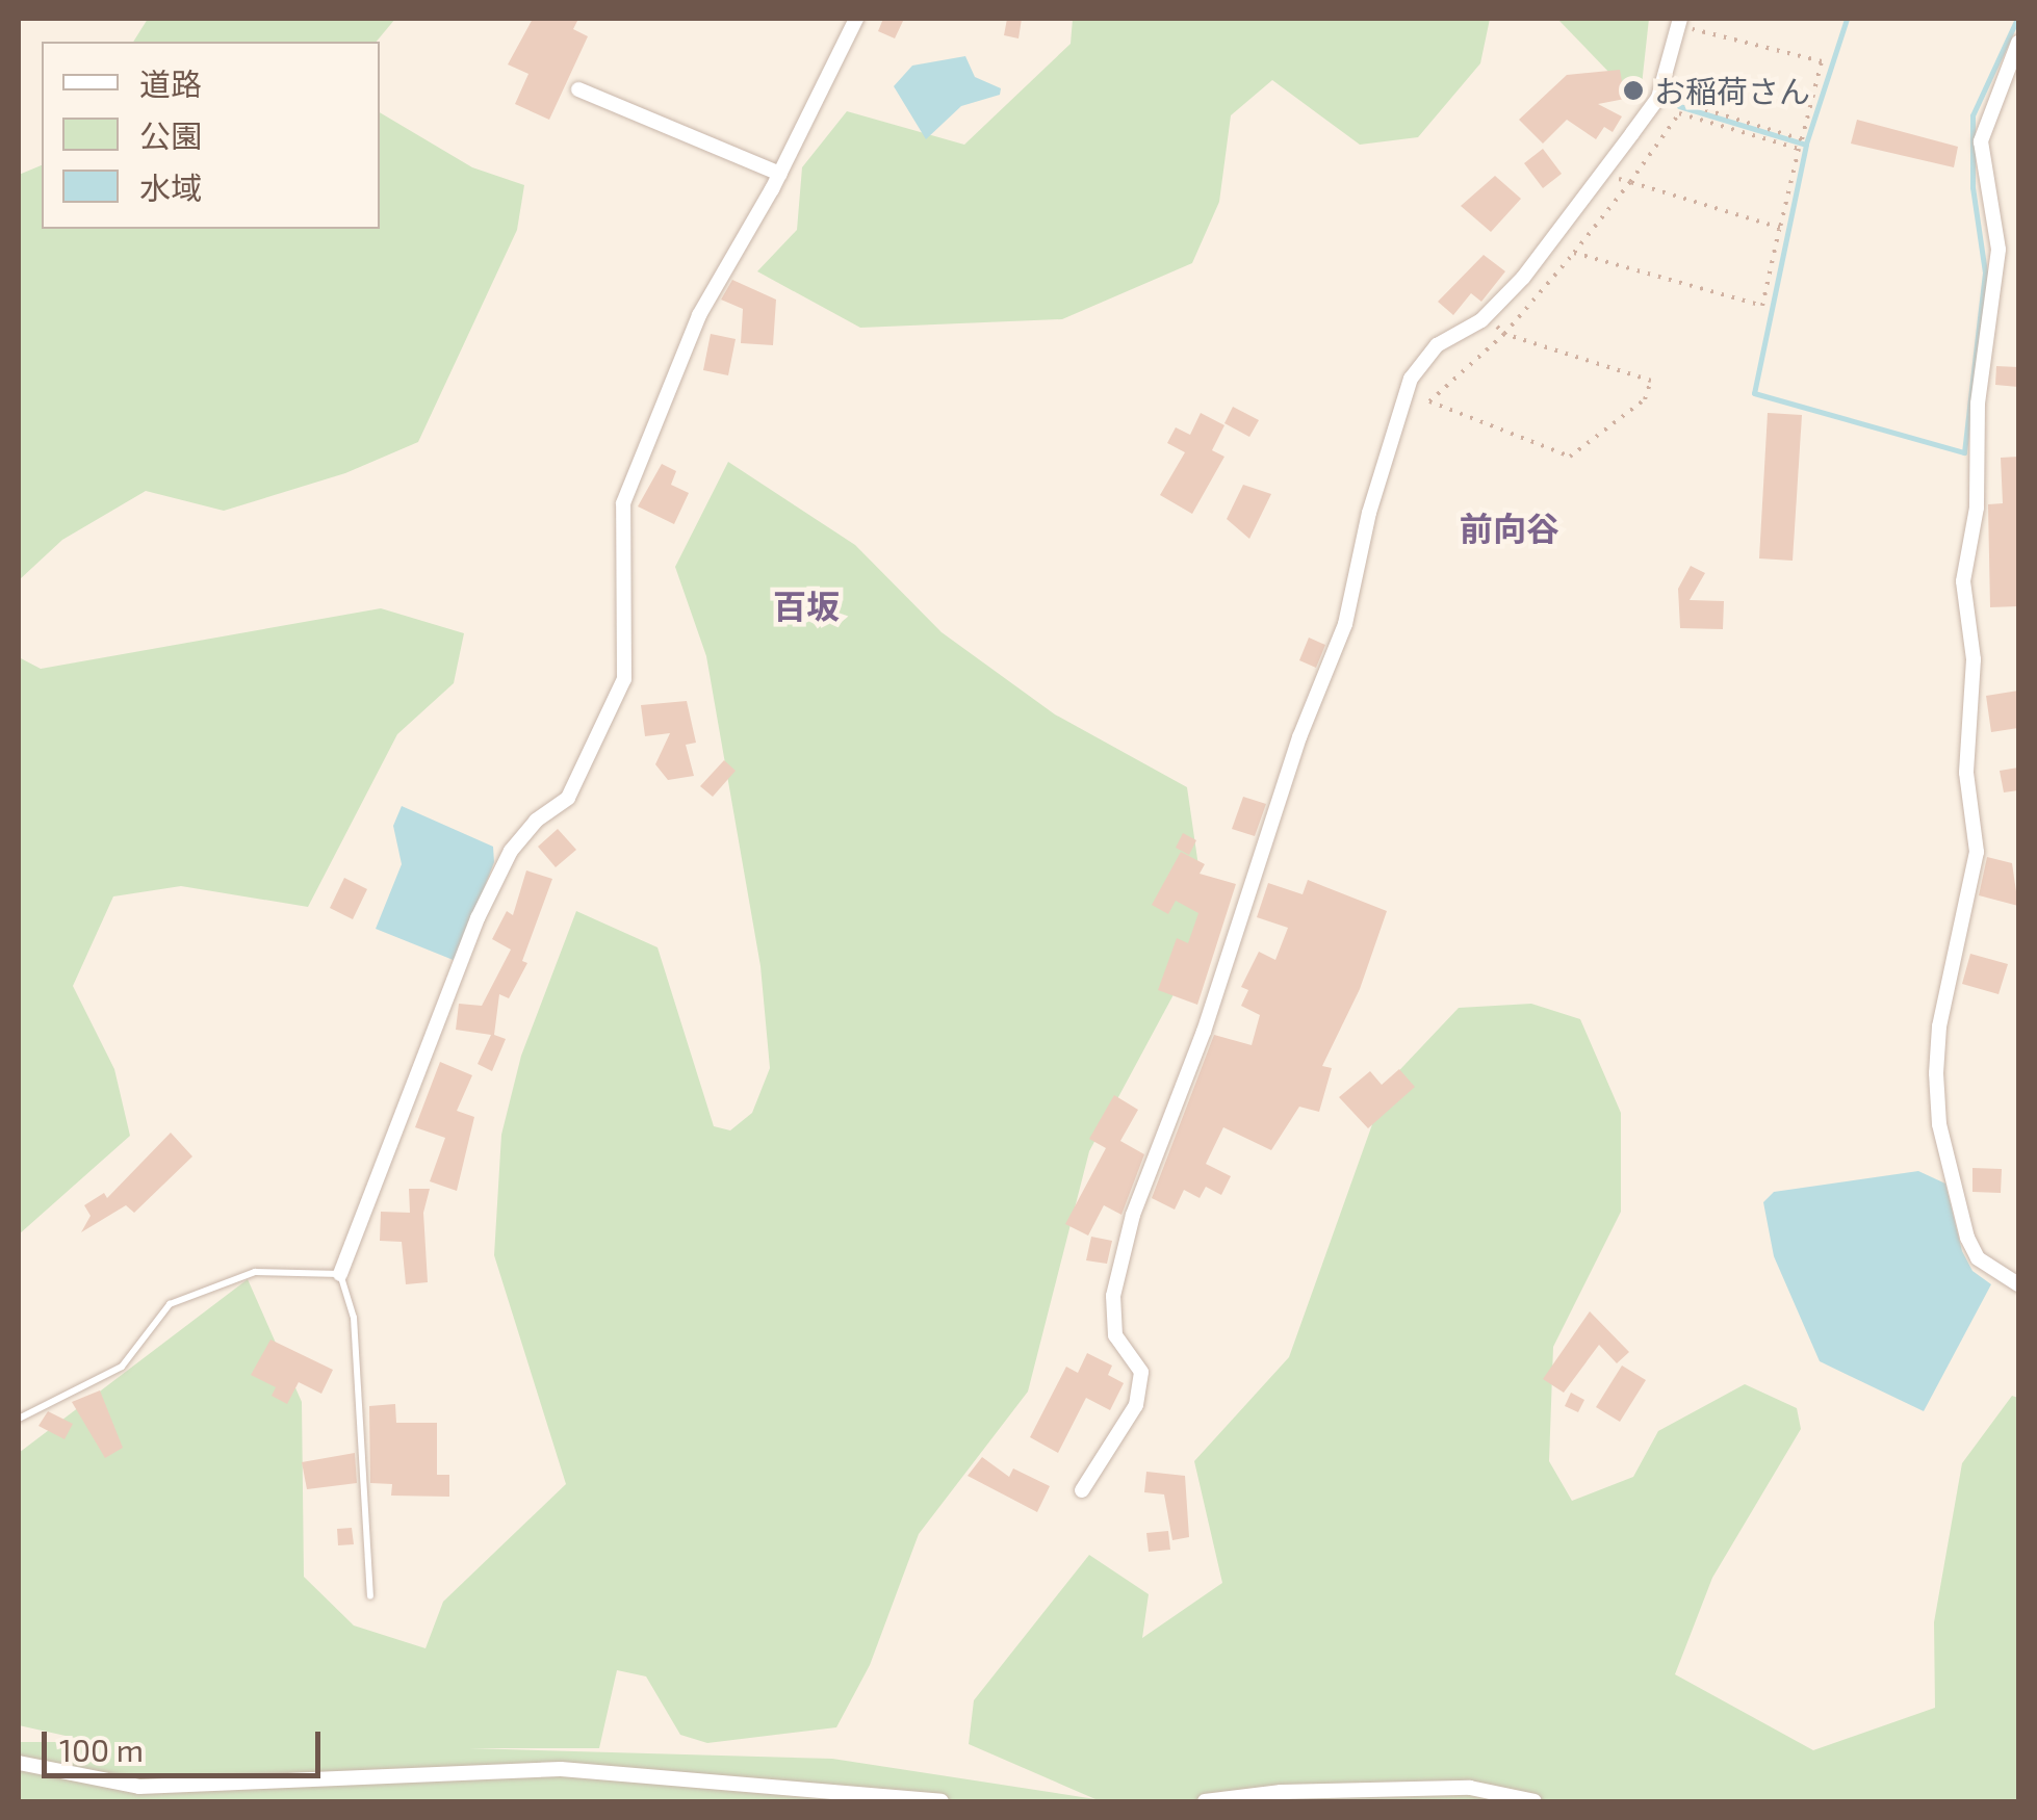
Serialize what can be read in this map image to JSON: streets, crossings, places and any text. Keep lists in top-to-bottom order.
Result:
{
  "districts": ["前向谷", "百坂"],
  "places": ["お稲荷さん"],
  "legend": ["道路", "公園", "水域"],
  "scale_bar": "100 m"
}
